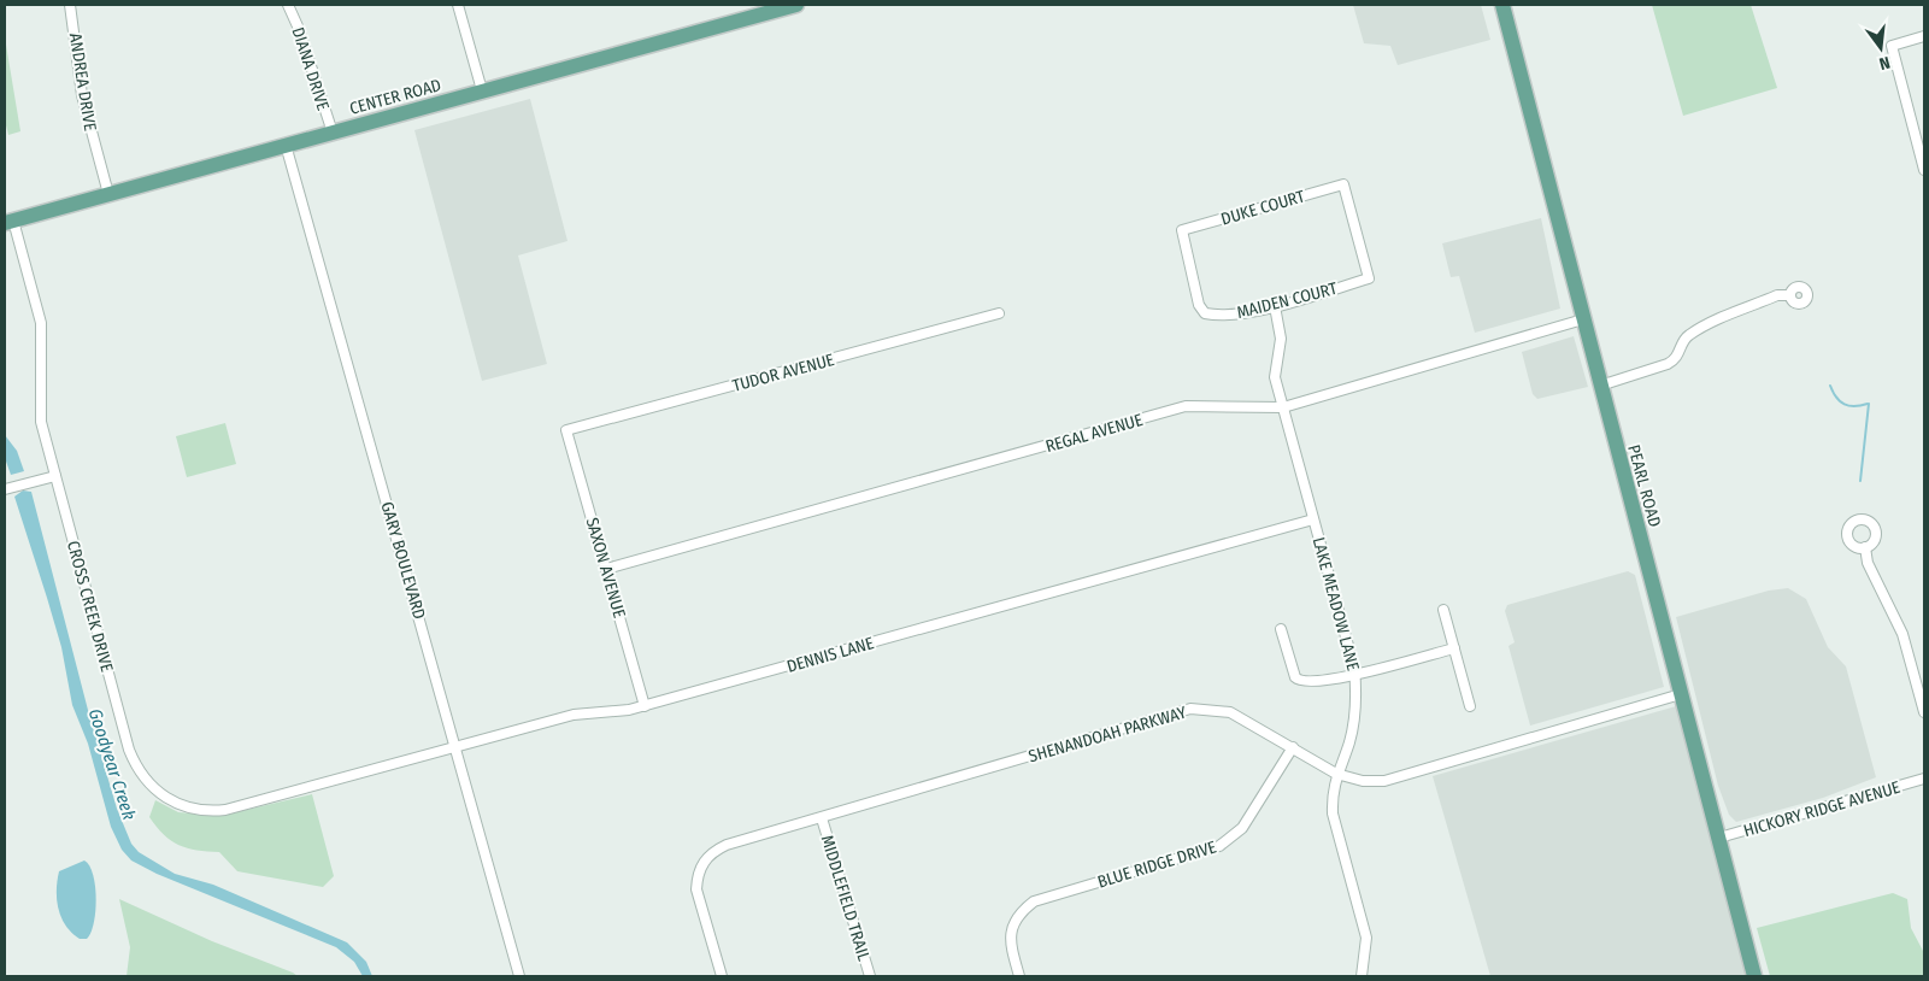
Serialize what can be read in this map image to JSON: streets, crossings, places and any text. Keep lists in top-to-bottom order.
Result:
{
  "streets": {
    "main road": ["CENTER ROAD", "PEARL ROAD"],
    "street": [
      "DIANA DRIVE",
      "ANDREA DRIVE",
      "DUKE COURT",
      "MAIDEN COURT",
      "TUDOR AVENUE",
      "REGAL AVENUE",
      "GARY BOULEVARD",
      "SAXON AVENUE",
      "LAKE MEADOW LANE",
      "CROSS CREEK DRIVE",
      "DENNIS LANE",
      "SHENANDOAH PARKWAY",
      "HICKORY RIDGE AVENUE",
      "BLUE RIDGE DRIVE",
      "MIDDLEFIELD TRAIL"
    ]
  },
  "crossings": [
    ["DIANA DRIVE", "CENTER ROAD"],
    ["ANDREA DRIVE", "CENTER ROAD"],
    ["CENTER ROAD", "GARY BOULEVARD"],
    ["CENTER ROAD", "CROSS CREEK DRIVE"],
    ["DUKE COURT", "MAIDEN COURT"],
    ["MAIDEN COURT", "LAKE MEADOW LANE"],
    ["TUDOR AVENUE", "SAXON AVENUE"],
    ["REGAL AVENUE", "PEARL ROAD"],
    ["REGAL AVENUE", "SAXON AVENUE"],
    ["REGAL AVENUE", "LAKE MEADOW LANE"],
    ["PEARL ROAD", "SHENANDOAH PARKWAY"],
    ["PEARL ROAD", "HICKORY RIDGE AVENUE"],
    ["GARY BOULEVARD", "DENNIS LANE"],
    ["SAXON AVENUE", "DENNIS LANE"],
    ["LAKE MEADOW LANE", "DENNIS LANE"],
    ["LAKE MEADOW LANE", "SHENANDOAH PARKWAY"],
    ["CROSS CREEK DRIVE", "DENNIS LANE"],
    ["SHENANDOAH PARKWAY", "BLUE RIDGE DRIVE"],
    ["SHENANDOAH PARKWAY", "MIDDLEFIELD TRAIL"]
  ],
  "water": ["Goodyear Creek"],
  "north": "bottom"
}
